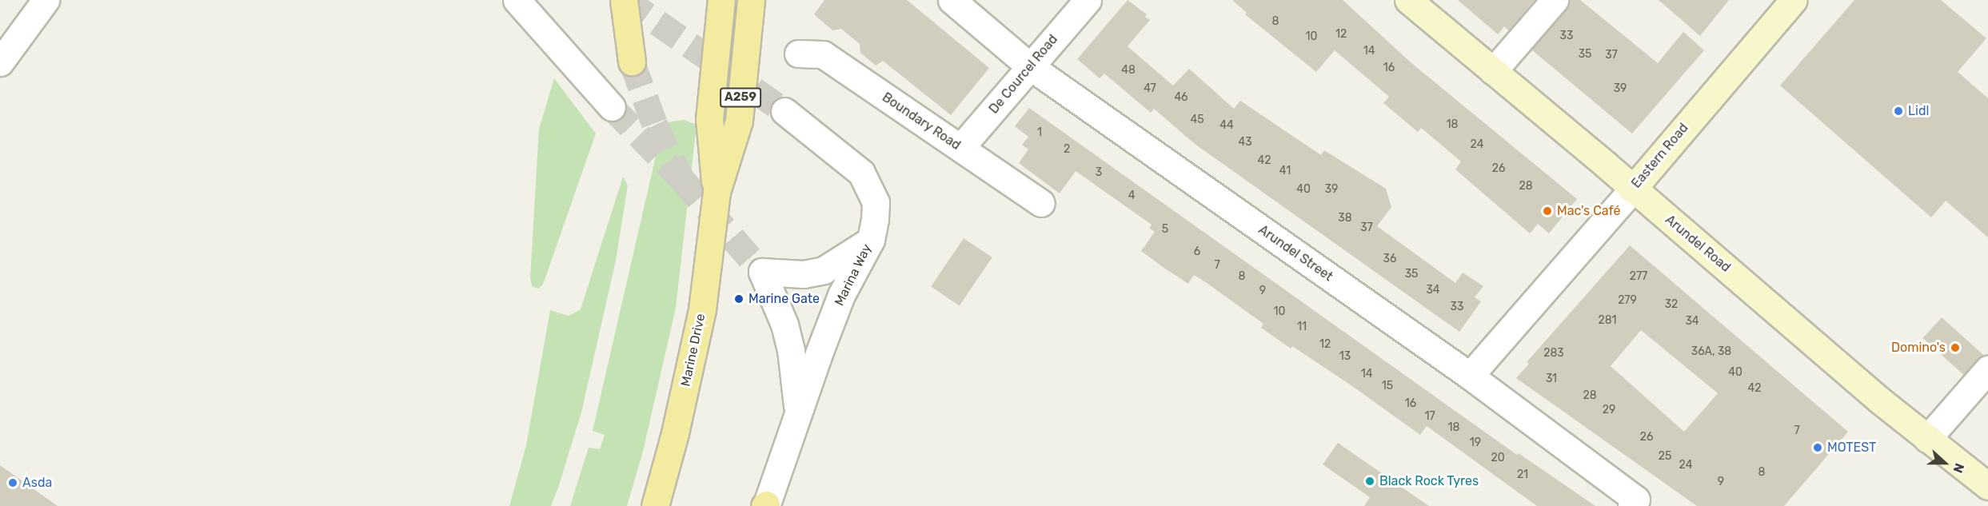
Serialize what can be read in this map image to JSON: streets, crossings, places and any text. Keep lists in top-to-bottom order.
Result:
{
  "streets": {
    "main road": [
      "A259",
      "Eastern Road",
      "Arundel Road",
      "Marine Drive"
    ],
    "street": [
      "De Courcel Road",
      "Boundary Road",
      "Arundel Street",
      "Marina Way"
    ]
  },
  "crossings": [
    ["De Courcel Road", "Boundary Road"],
    ["De Courcel Road", "Arundel Street"],
    ["Eastern Road", "Arundel Road"],
    ["Eastern Road", "Arundel Street"]
  ],
  "places": [
    "Lidl",
    "Mac's Café",
    "Marine Gate",
    "Domino's",
    "MOTEST",
    "Black Rock Tyres",
    "Asda"
  ],
  "house_numbers": [
    "8",
    "12",
    "33",
    "10",
    "14",
    "35",
    "37",
    "16",
    "48",
    "47",
    "39",
    "46",
    "45",
    "18",
    "44",
    "1",
    "43",
    "24",
    "2",
    "42",
    "26",
    "41",
    "3",
    "28",
    "40",
    "39",
    "4",
    "38",
    "37",
    "5",
    "6",
    "36",
    "7",
    "35",
    "8",
    "277",
    "34",
    "9",
    "279",
    "32",
    "33",
    "10",
    "281",
    "34",
    "11",
    "12",
    "36A, 38",
    "283",
    "13",
    "40",
    "14",
    "31",
    "15",
    "42",
    "28",
    "16",
    "29",
    "17",
    "18",
    "7",
    "26",
    "19",
    "25",
    "20",
    "24",
    "8",
    "21",
    "9"
  ],
  "north": "right"
}
